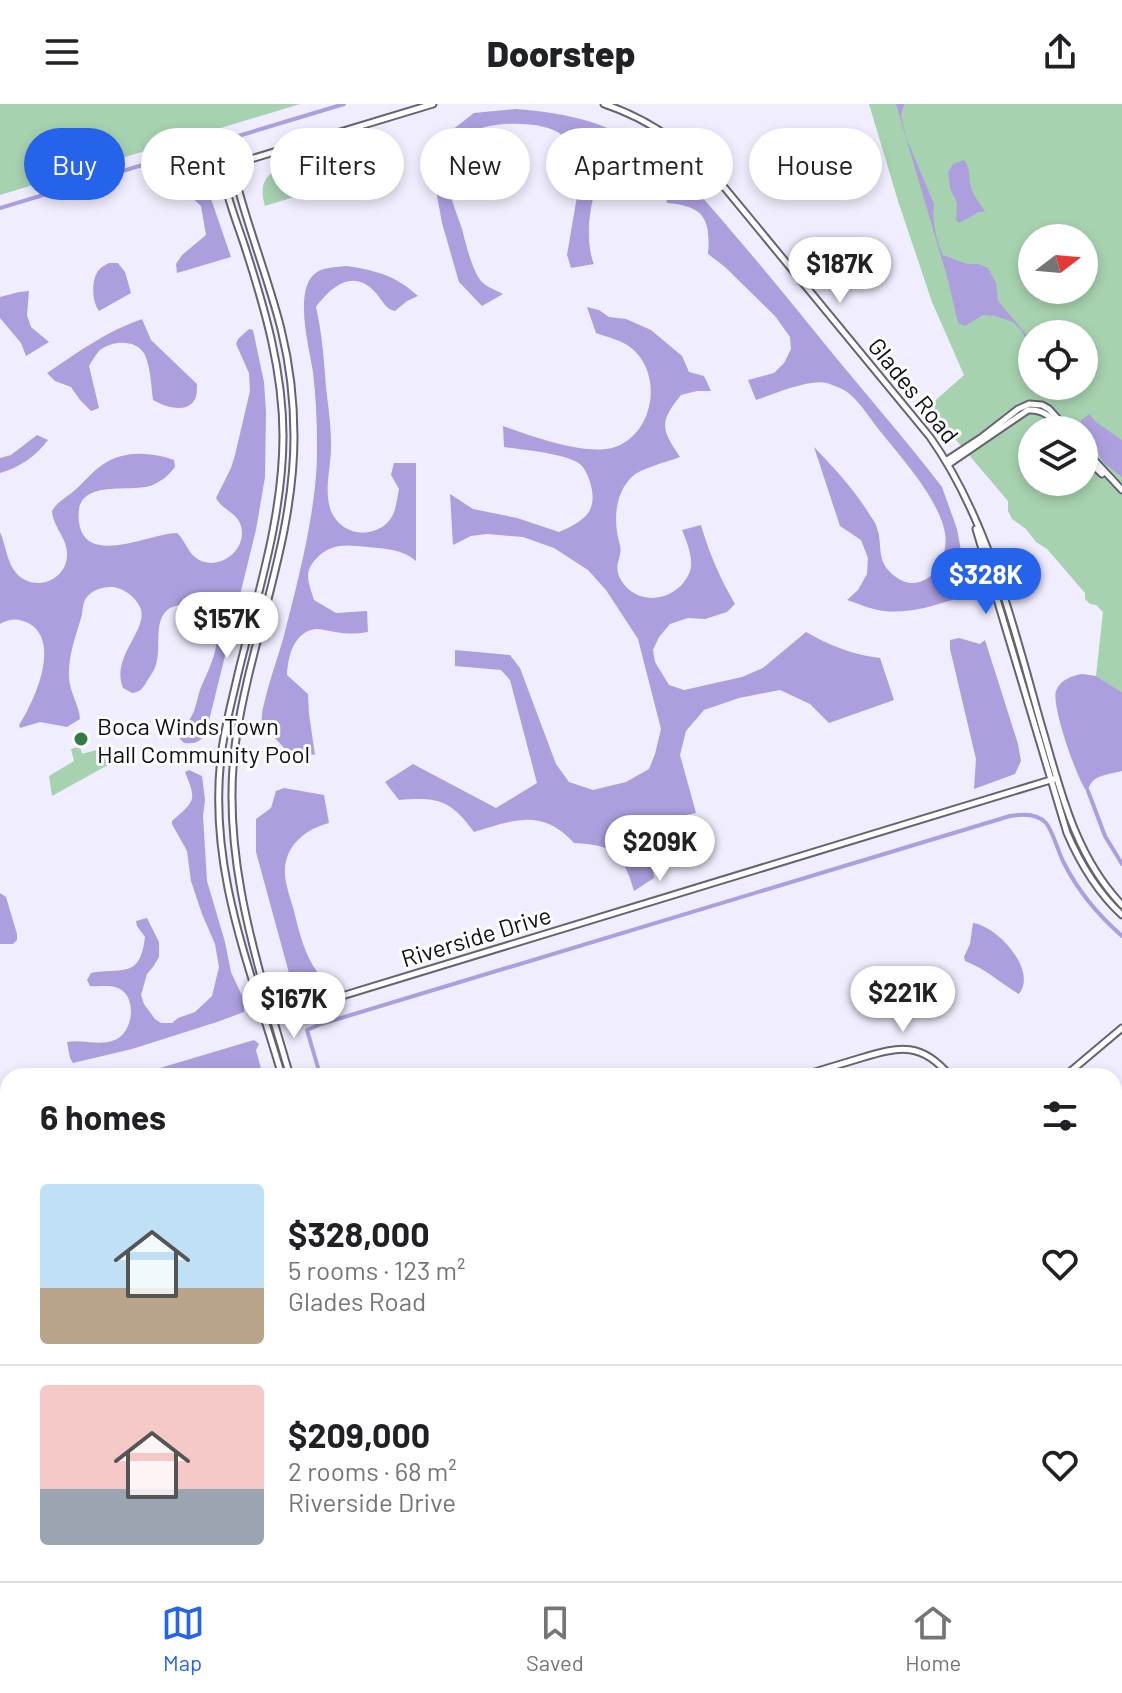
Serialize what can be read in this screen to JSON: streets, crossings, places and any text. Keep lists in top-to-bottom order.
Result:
{
  "streets": {
    "street": ["Glades Road", "Riverside Drive"]
  },
  "crossings": [
    ["Glades Road", "Riverside Drive"]
  ],
  "places": ["Boca Winds Town Hall Community Pool"],
  "north": "right",
  "page": {
    "header": "Doorstep",
    "chip": [
      "Buy",
      "Rent",
      "Filters",
      "New",
      "Apartment",
      "House"
    ],
    "price": [
      "$187K",
      "$328K",
      "$157K",
      "$209K",
      "$221K",
      "$167K"
    ],
    "heading": "6 homes",
    "list": [
      {
        "name": "$328,000",
        "note": "5 rooms · 123 m² · Glades Road"
      },
      {
        "name": "$209,000",
        "note": "2 rooms · 68 m² · Riverside Drive"
      }
    ],
    "tabs": ["Map", "Saved", "Home"]
  }
}
